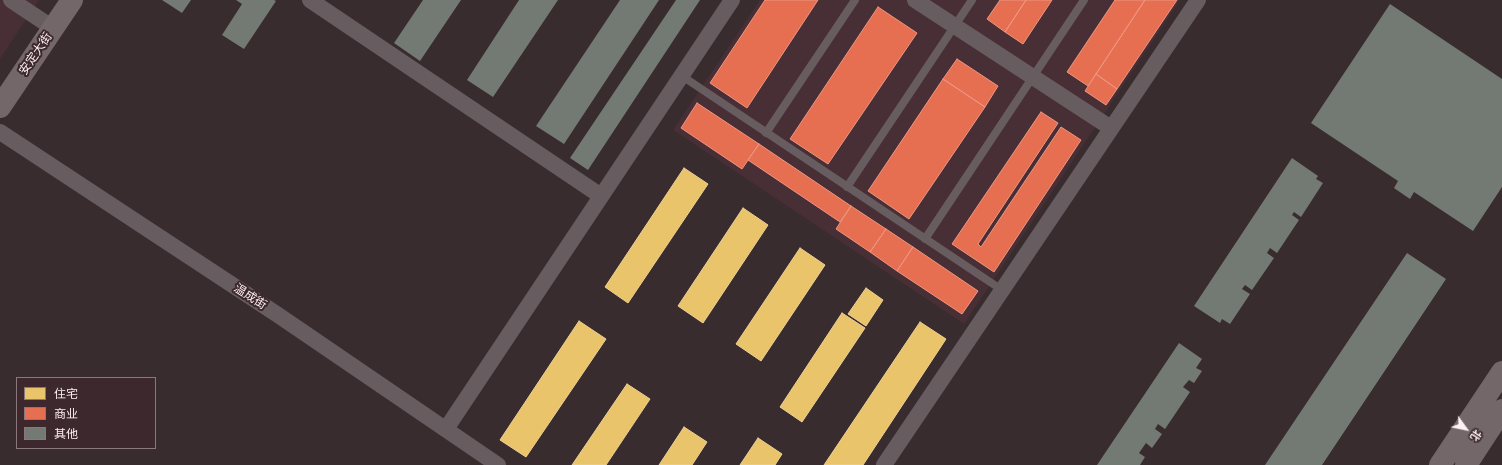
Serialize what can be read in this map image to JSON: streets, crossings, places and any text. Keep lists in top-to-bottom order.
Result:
{
  "streets": {
    "main road": ["安定大街"],
    "street": ["温成街"]
  },
  "legend": ["住宅", "商业", "其他"],
  "north": "bottom right"
}
